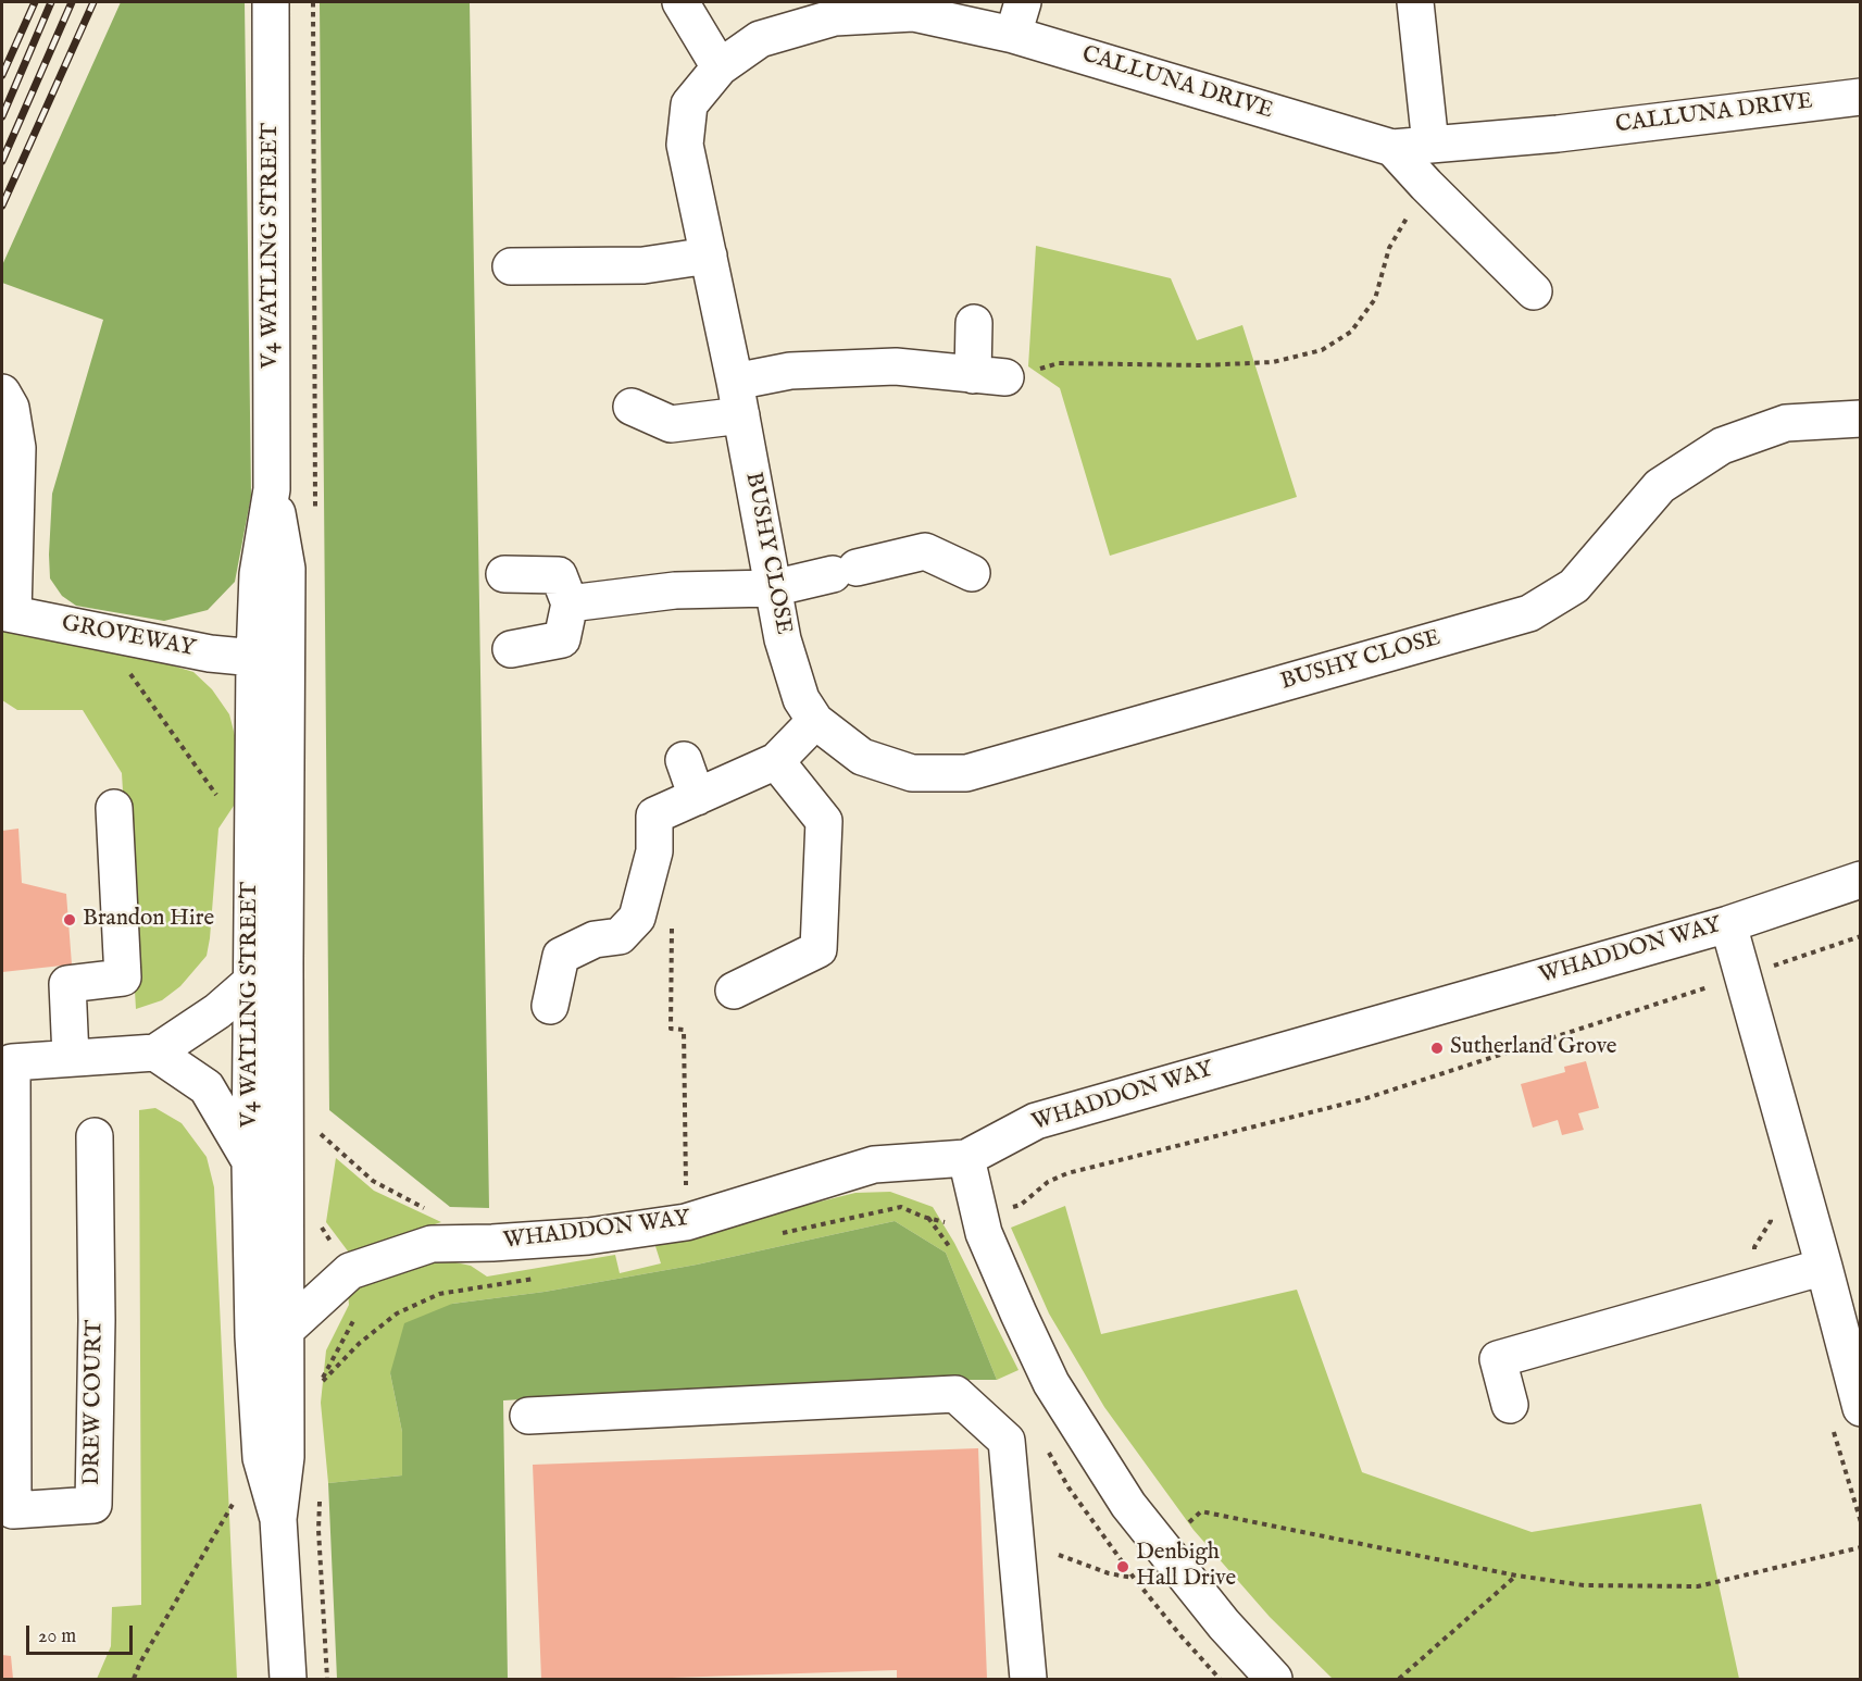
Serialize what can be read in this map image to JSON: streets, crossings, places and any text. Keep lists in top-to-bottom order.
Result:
{
  "streets": {
    "street": [
      "CALLUNA DRIVE",
      "V4 WATLING STREET",
      "BUSHY CLOSE",
      "GROVEWAY",
      "WHADDON WAY",
      "DREW COURT"
    ]
  },
  "crossings": [
    ["CALLUNA DRIVE", "BUSHY CLOSE"],
    ["V4 WATLING STREET", "GROVEWAY"],
    ["V4 WATLING STREET", "WHADDON WAY"]
  ],
  "places": ["Brandon Hire", "Sutherland Grove", "Denbigh Hall Drive"],
  "scale_bar": "20 m"
}
